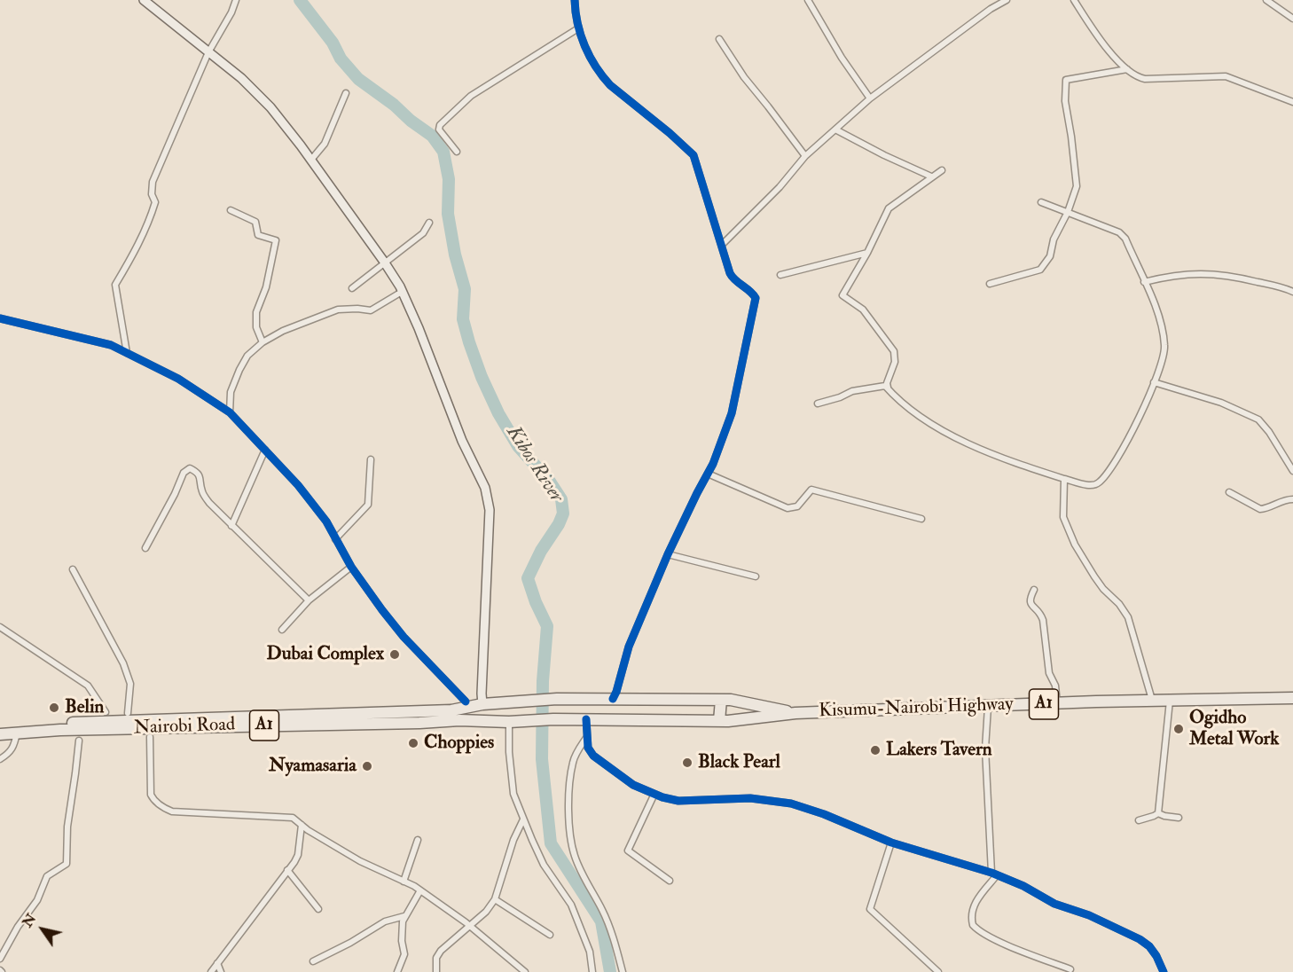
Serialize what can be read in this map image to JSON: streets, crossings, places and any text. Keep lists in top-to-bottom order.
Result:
{
  "streets": {
    "highway": ["A1", "Kisumu-Nairobi Highway", "Nairobi Road"]
  },
  "crossings": [
    ["A1", "Kisumu-Nairobi Highway"],
    ["A1", "Nairobi Road"]
  ],
  "water": ["Kibos River"],
  "places": [
    "Dubai Complex",
    "Belin",
    "Ogidho Metal Work",
    "Choppies",
    "Lakers Tavern",
    "Black Pearl",
    "Nyamasaria"
  ],
  "north": "top left"
}
